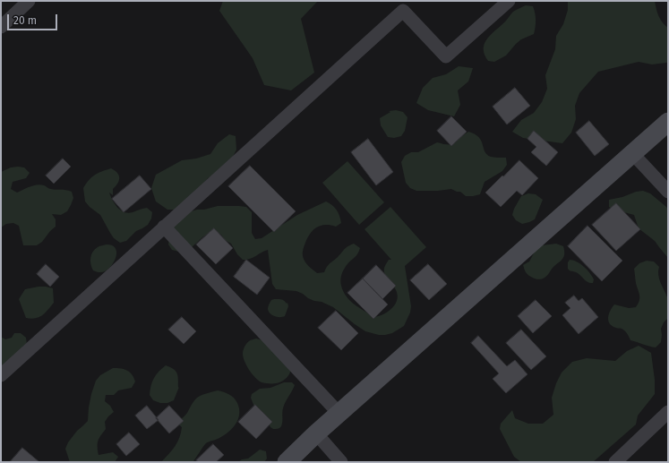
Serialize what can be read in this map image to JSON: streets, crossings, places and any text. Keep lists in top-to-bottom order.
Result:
{
  "scale_bar": "20 m"
}
